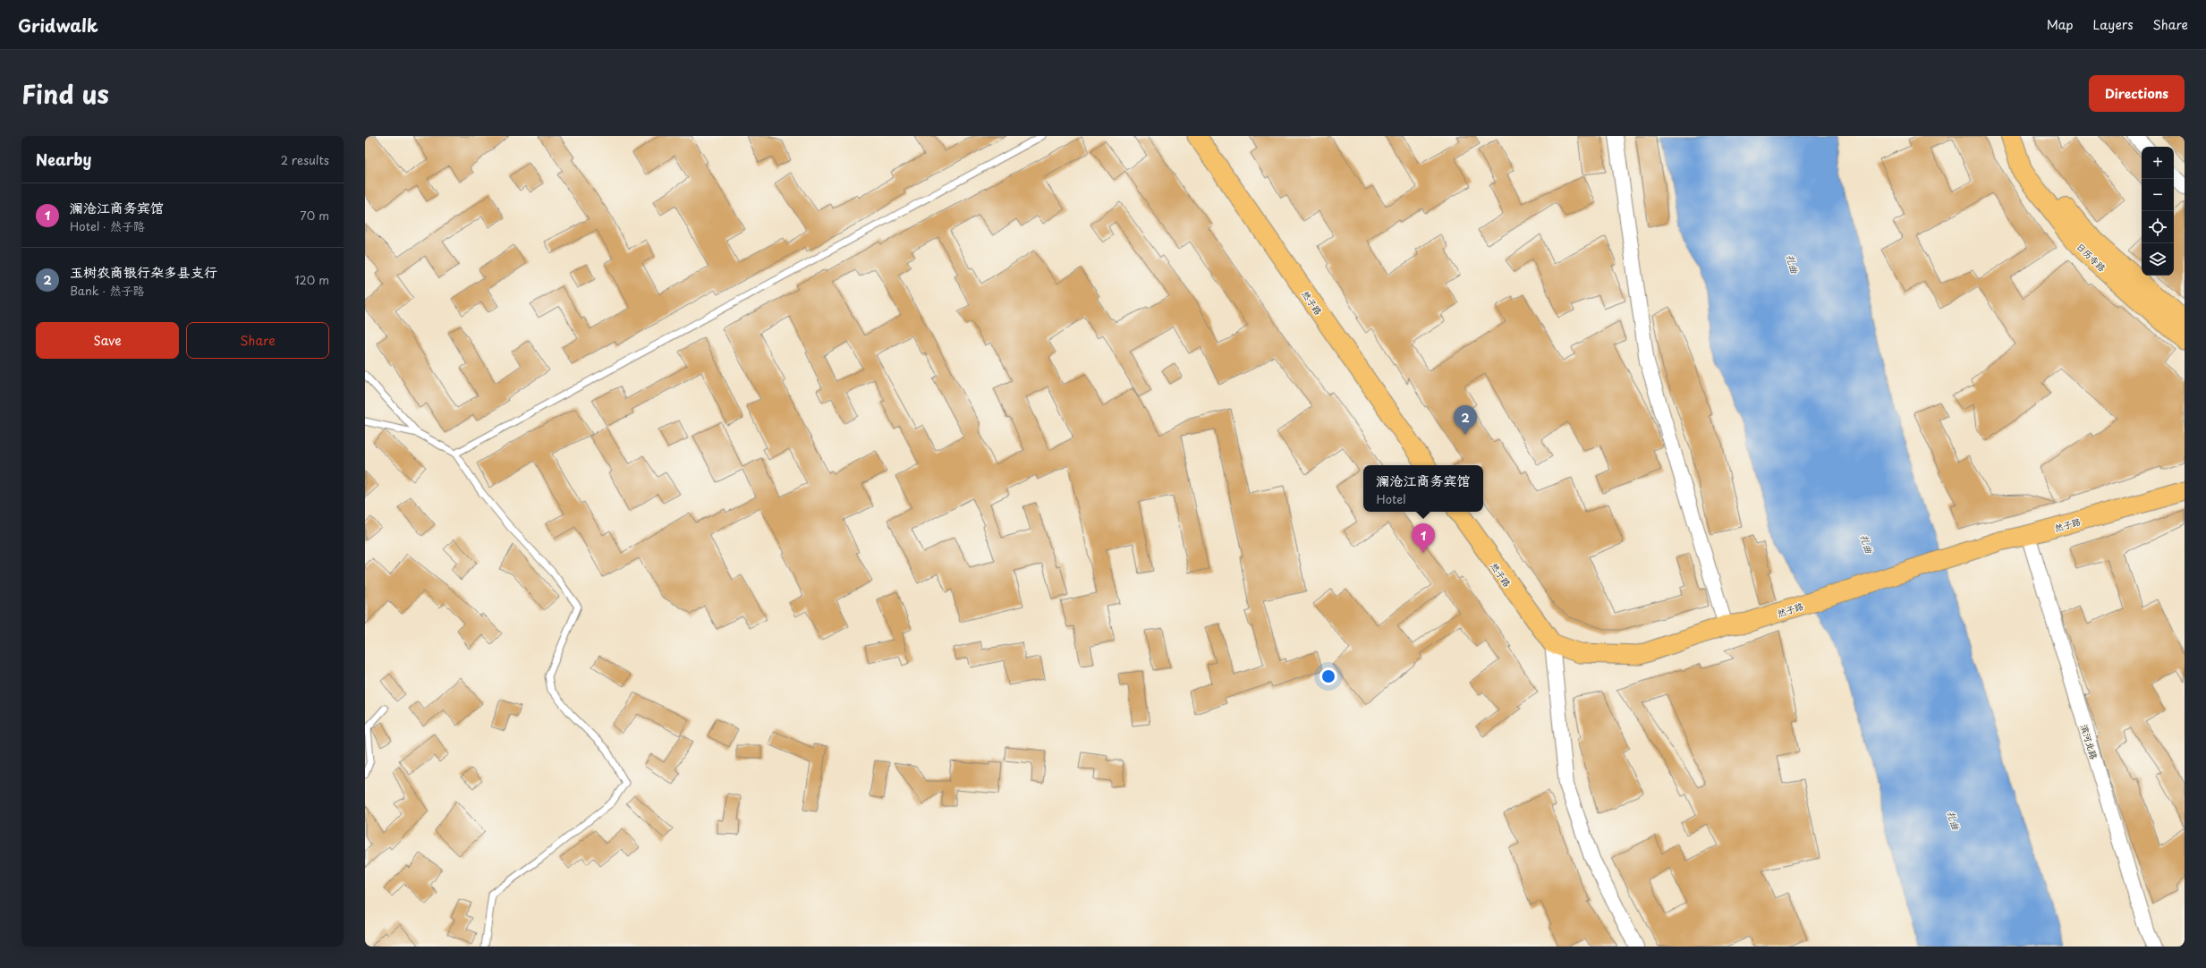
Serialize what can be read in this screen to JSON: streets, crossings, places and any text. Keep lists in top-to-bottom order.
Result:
{
  "streets": {
    "highway": ["日历寺路"],
    "main road": ["然子路"],
    "street": ["滨河北路"]
  },
  "crossings": [
    ["然子路", "滨河北路"]
  ],
  "water": ["扎曲"],
  "page": {
    "header": "Gridwalk",
    "nav": ["Map", "Layers", "Share"],
    "title": "Find us",
    "buttons": [
      "Directions",
      ["Save", "Share"]
    ],
    "heading": ["Nearby", "2 results"],
    "map_buttons": ["+", "−"],
    "list": [
      {
        "mark": "1",
        "name": "澜沧江商务宾馆",
        "note": "Hotel · 然子路",
        "value": "70 m"
      },
      {
        "mark": "2",
        "name": "玉树农商银行杂多县支行",
        "note": "Bank · 然子路",
        "value": "120 m"
      }
    ],
    "pins": ["2", "1"],
    "popup": ["澜沧江商务宾馆", "Hotel"]
  }
}
